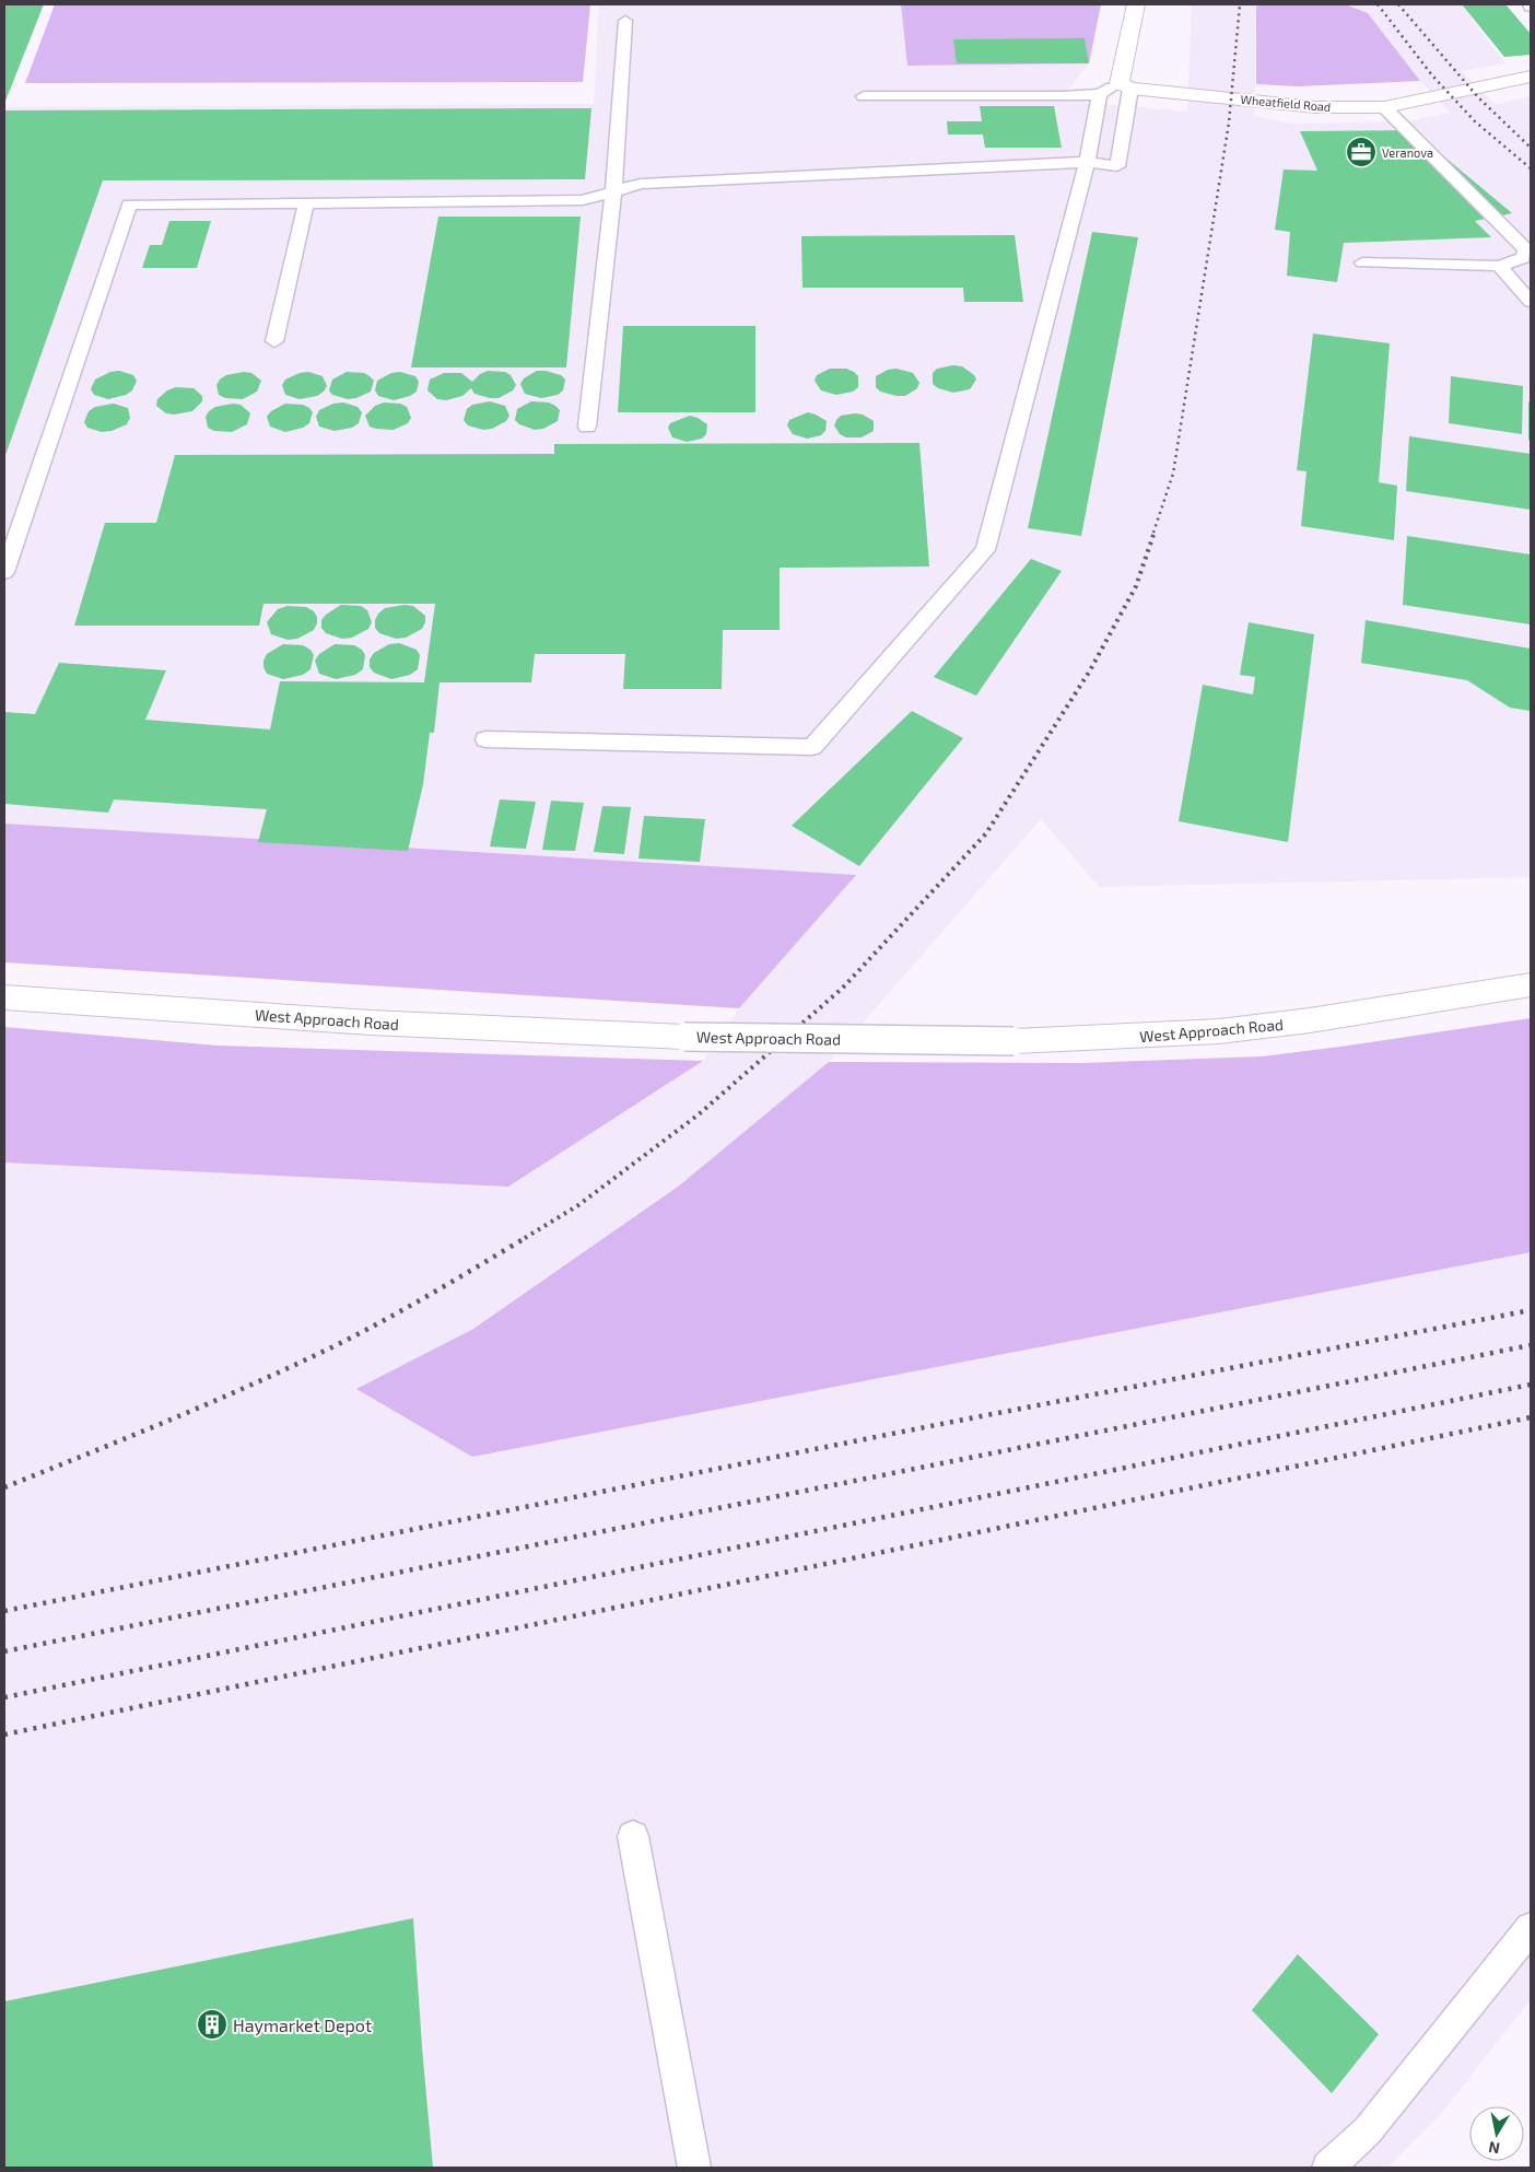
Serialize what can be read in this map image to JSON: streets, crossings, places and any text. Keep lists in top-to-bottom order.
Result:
{
  "streets": {
    "street": ["Wheatfield Road", "West Approach Road"]
  },
  "places": {
    "office": ["Veranova"],
    "building": ["Haymarket Depot"]
  },
  "north": "bottom"
}
